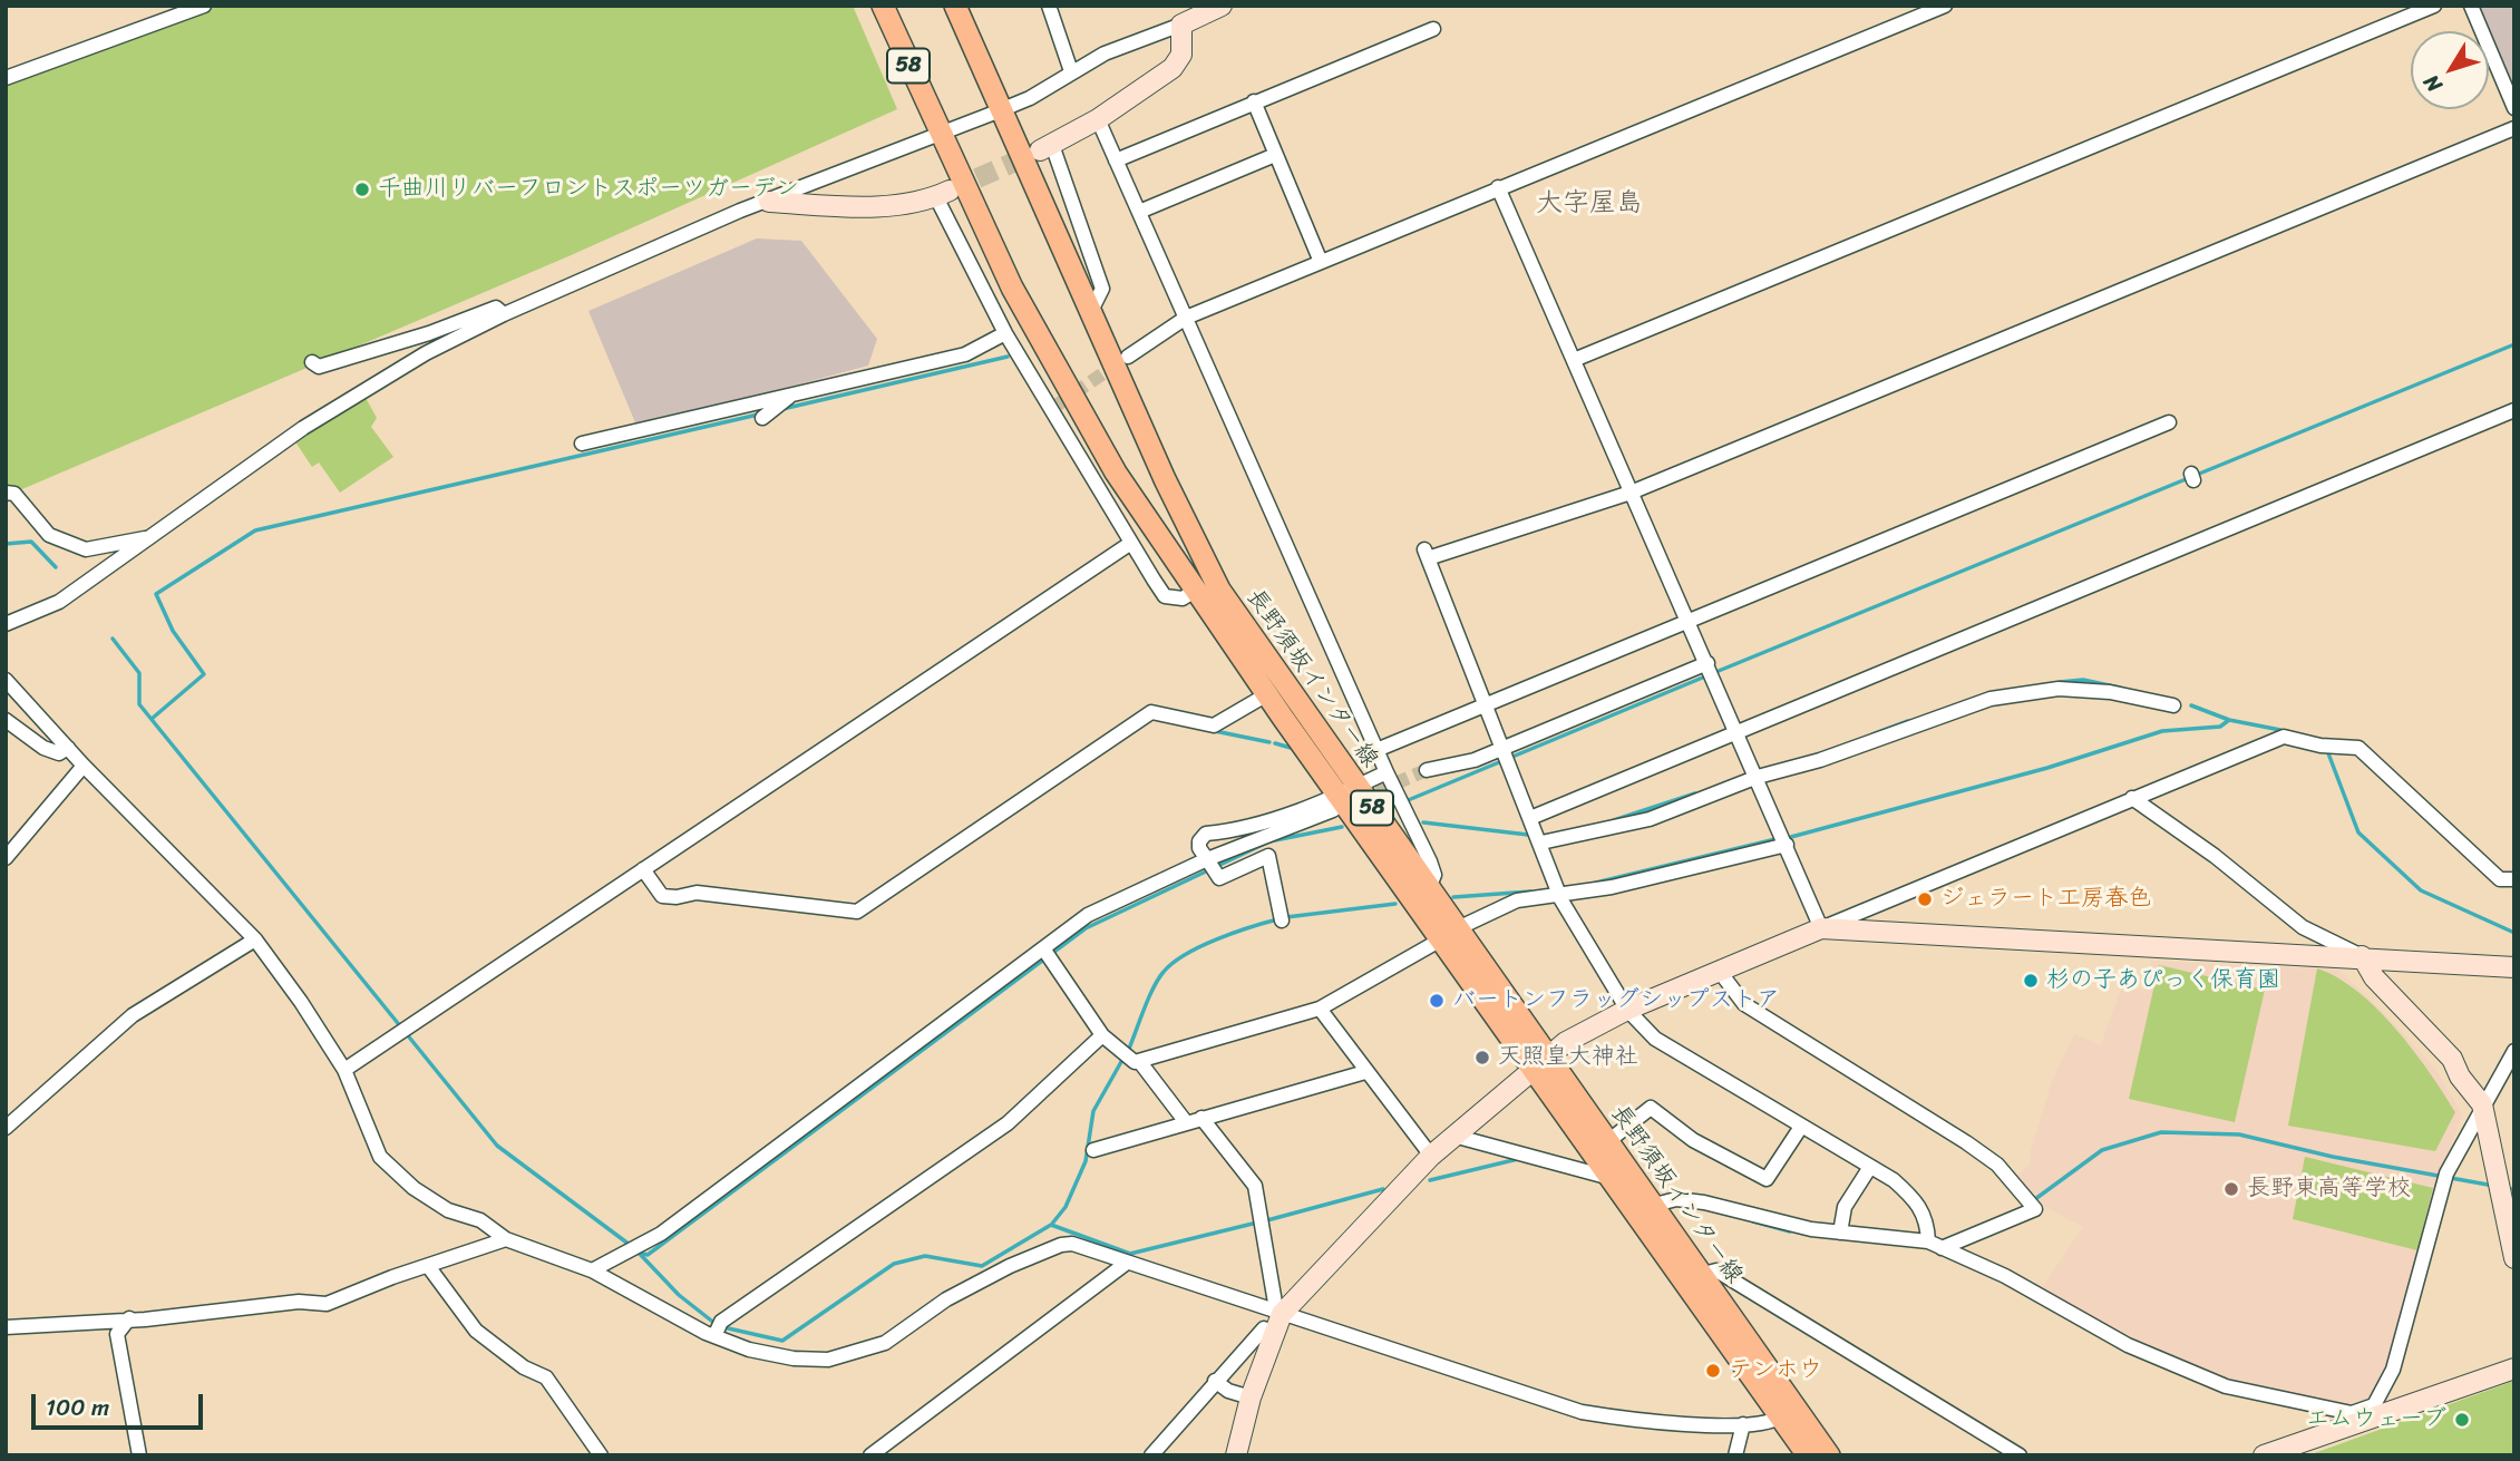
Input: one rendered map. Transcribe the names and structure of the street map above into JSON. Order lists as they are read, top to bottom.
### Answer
{
  "streets": {
    "main road": ["58", "長野須坂インター線"]
  },
  "districts": ["大字屋島"],
  "places": [
    "千曲川リバーフロントスポーツガーデン",
    "ジェラート工房春色",
    "杉の子あぴっく保育園",
    "バートンフラッグシップストア",
    "天照皇大神社",
    "長野東高等学校",
    "テンホウ",
    "エムウェーブ"
  ],
  "scale_bar": "100 m",
  "north": "bottom left"
}
